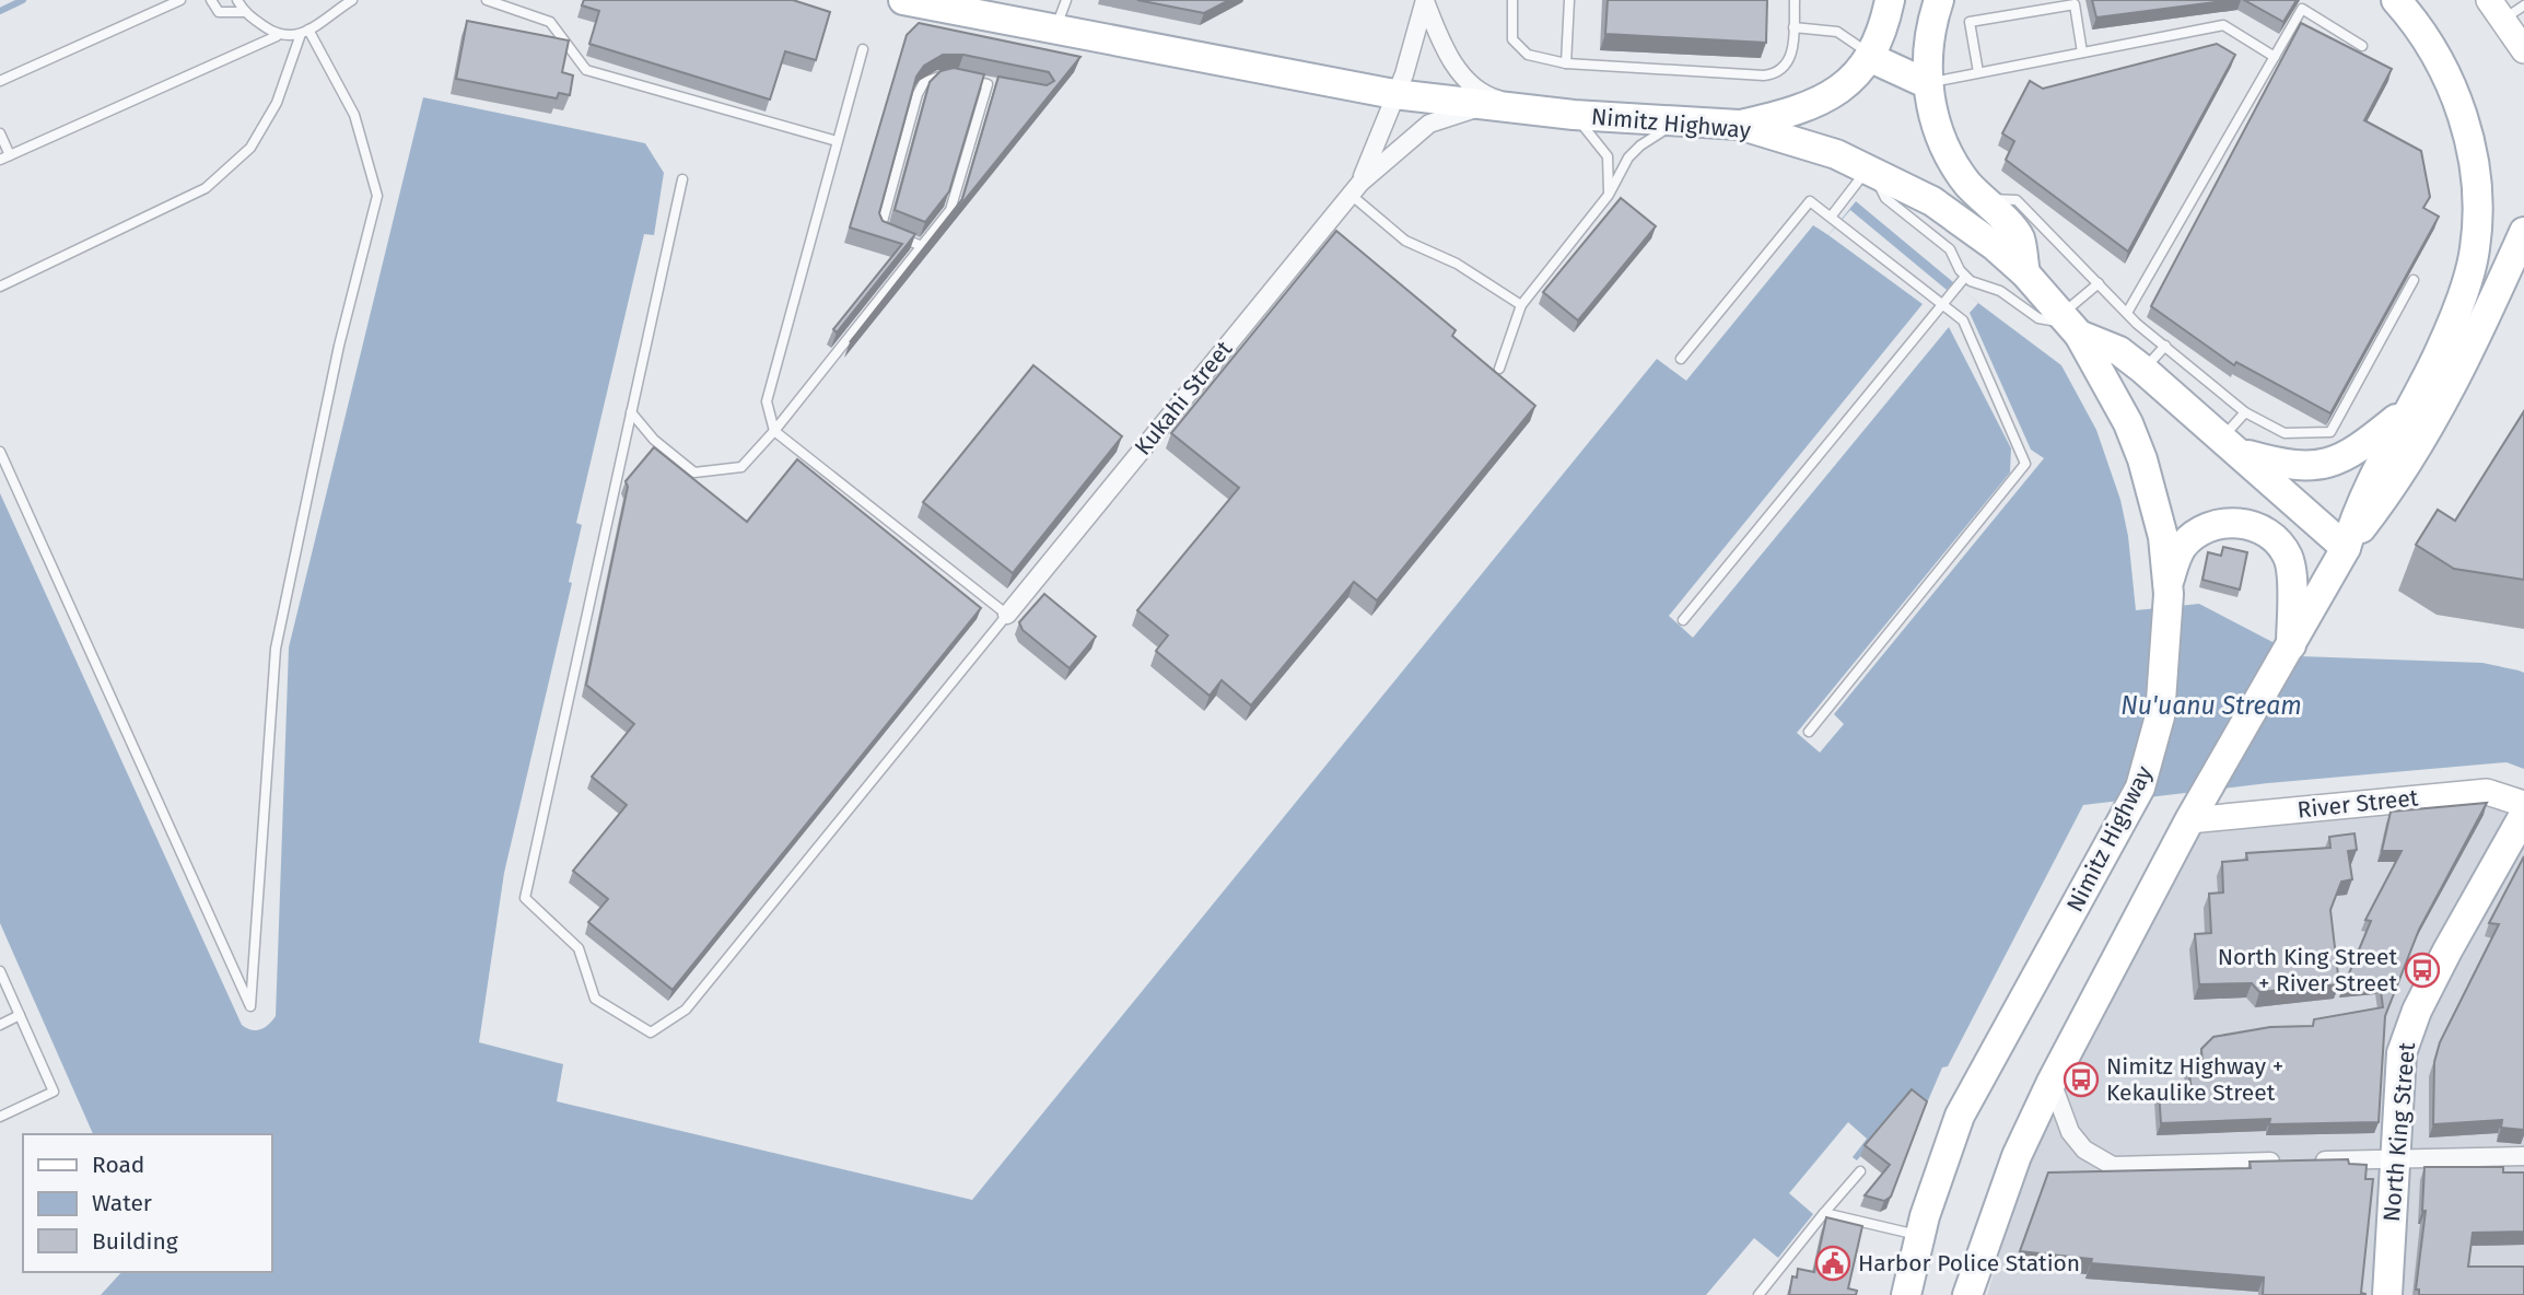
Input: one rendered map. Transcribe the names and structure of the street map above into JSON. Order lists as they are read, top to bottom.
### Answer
{
  "streets": {
    "main road": ["Nimitz Highway", "North King Street"],
    "street": ["Kukahi Street", "River Street"]
  },
  "crossings": [
    ["Nimitz Highway", "Kukahi Street"]
  ],
  "water": ["Nu'uanu Stream"],
  "places": {
    "bus stop": ["North King Street + River Street", "Nimitz Highway + Kekaulike Street"],
    "public building": ["Harbor Police Station"]
  },
  "legend": ["Road", "Water", "Building"]
}
